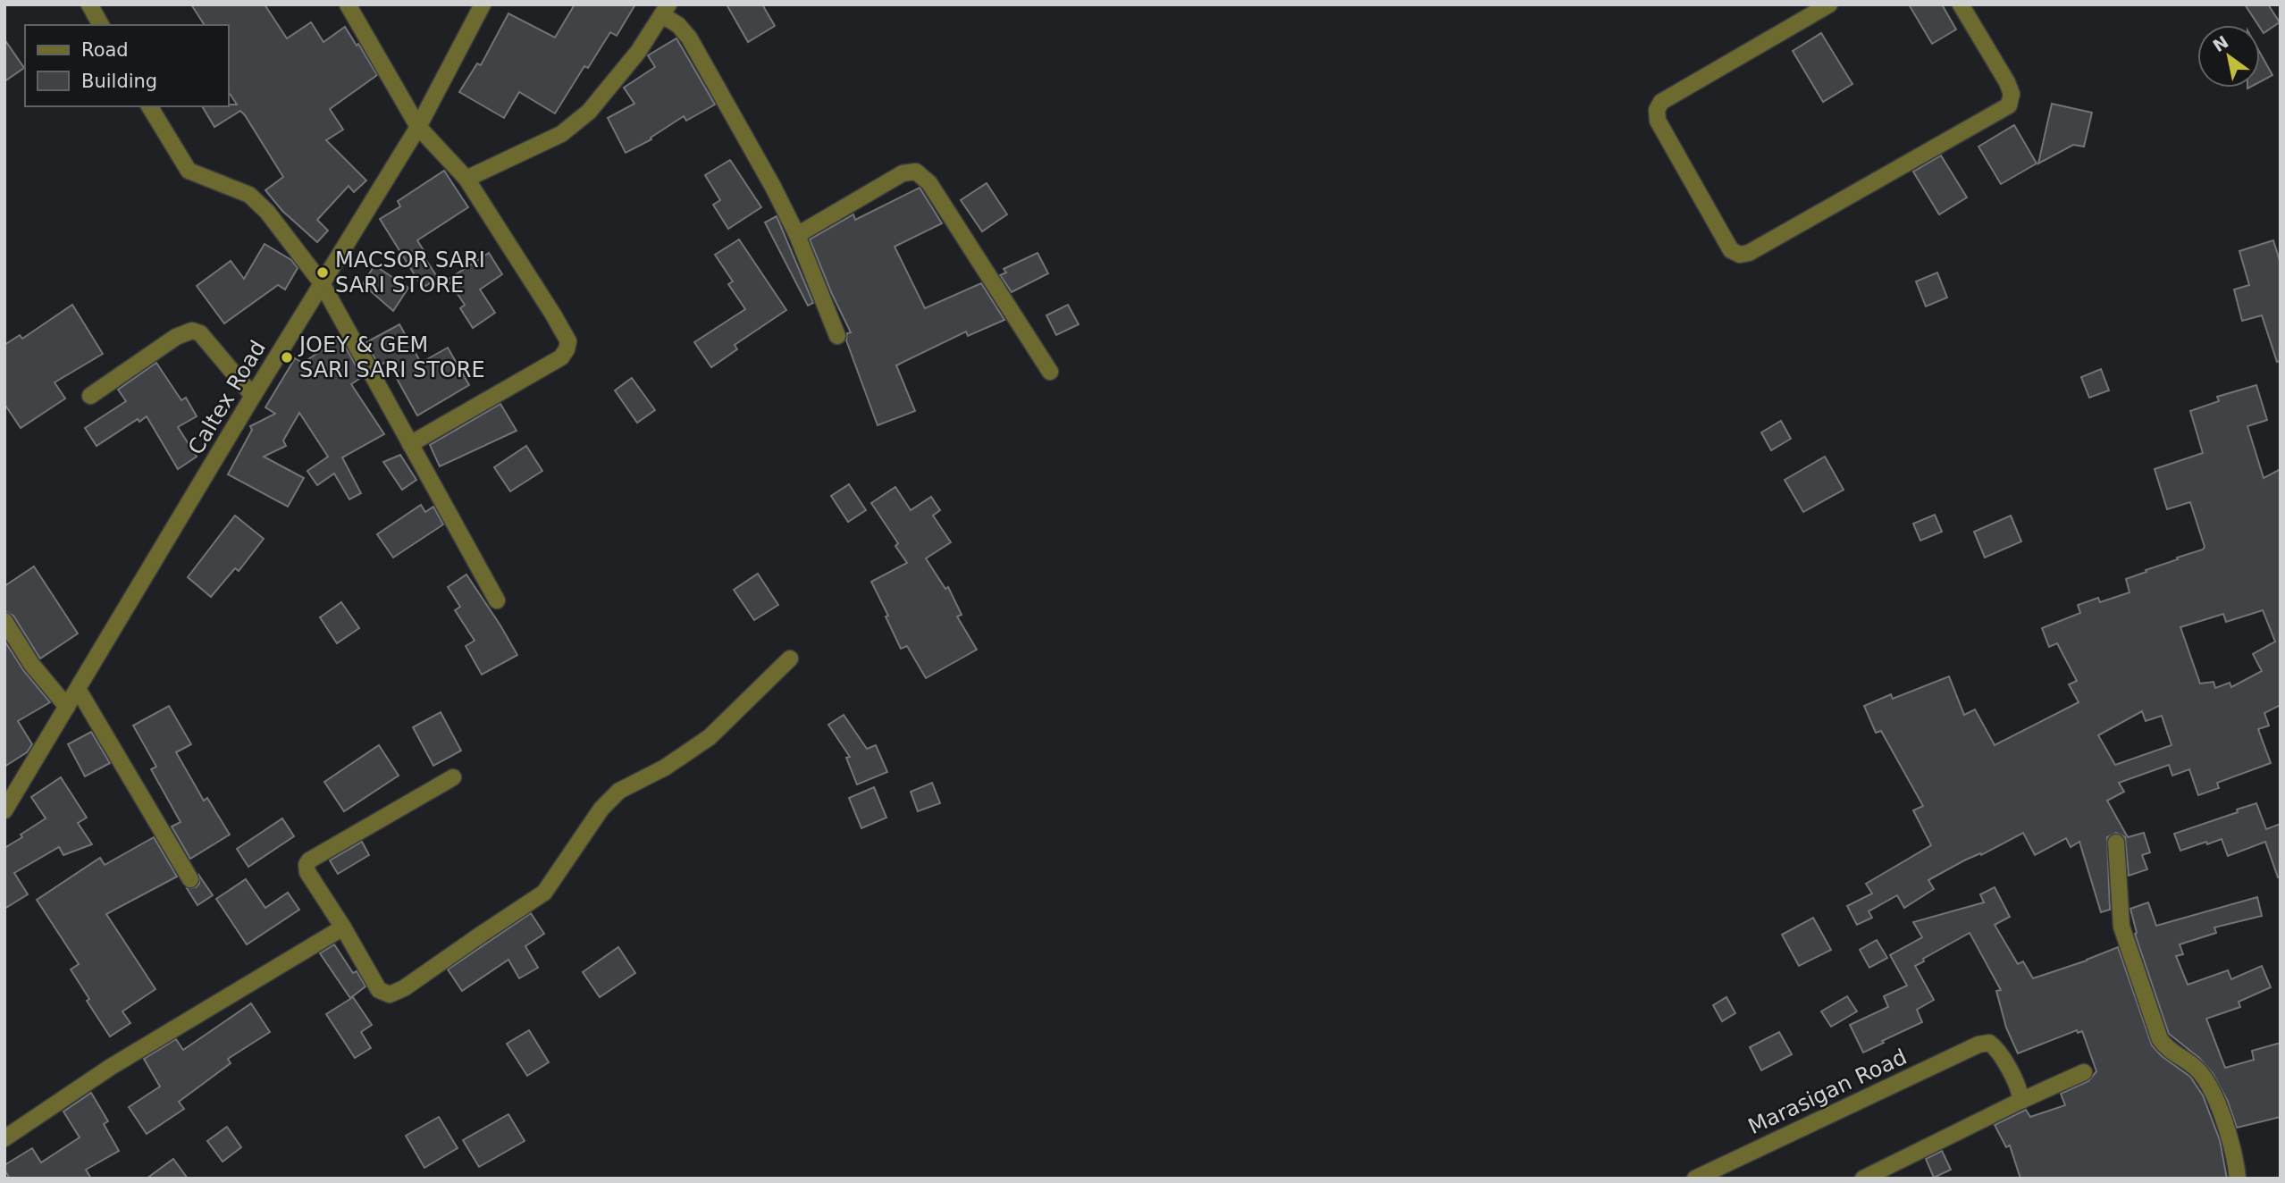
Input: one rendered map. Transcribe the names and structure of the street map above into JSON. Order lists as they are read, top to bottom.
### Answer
{
  "streets": {
    "street": ["Caltex Road", "Marasigan Road"]
  },
  "places": ["MACSOR SARI SARI STORE", "JOEY & GEM SARI SARI STORE"],
  "legend": ["Road", "Building"],
  "north": "top left"
}
